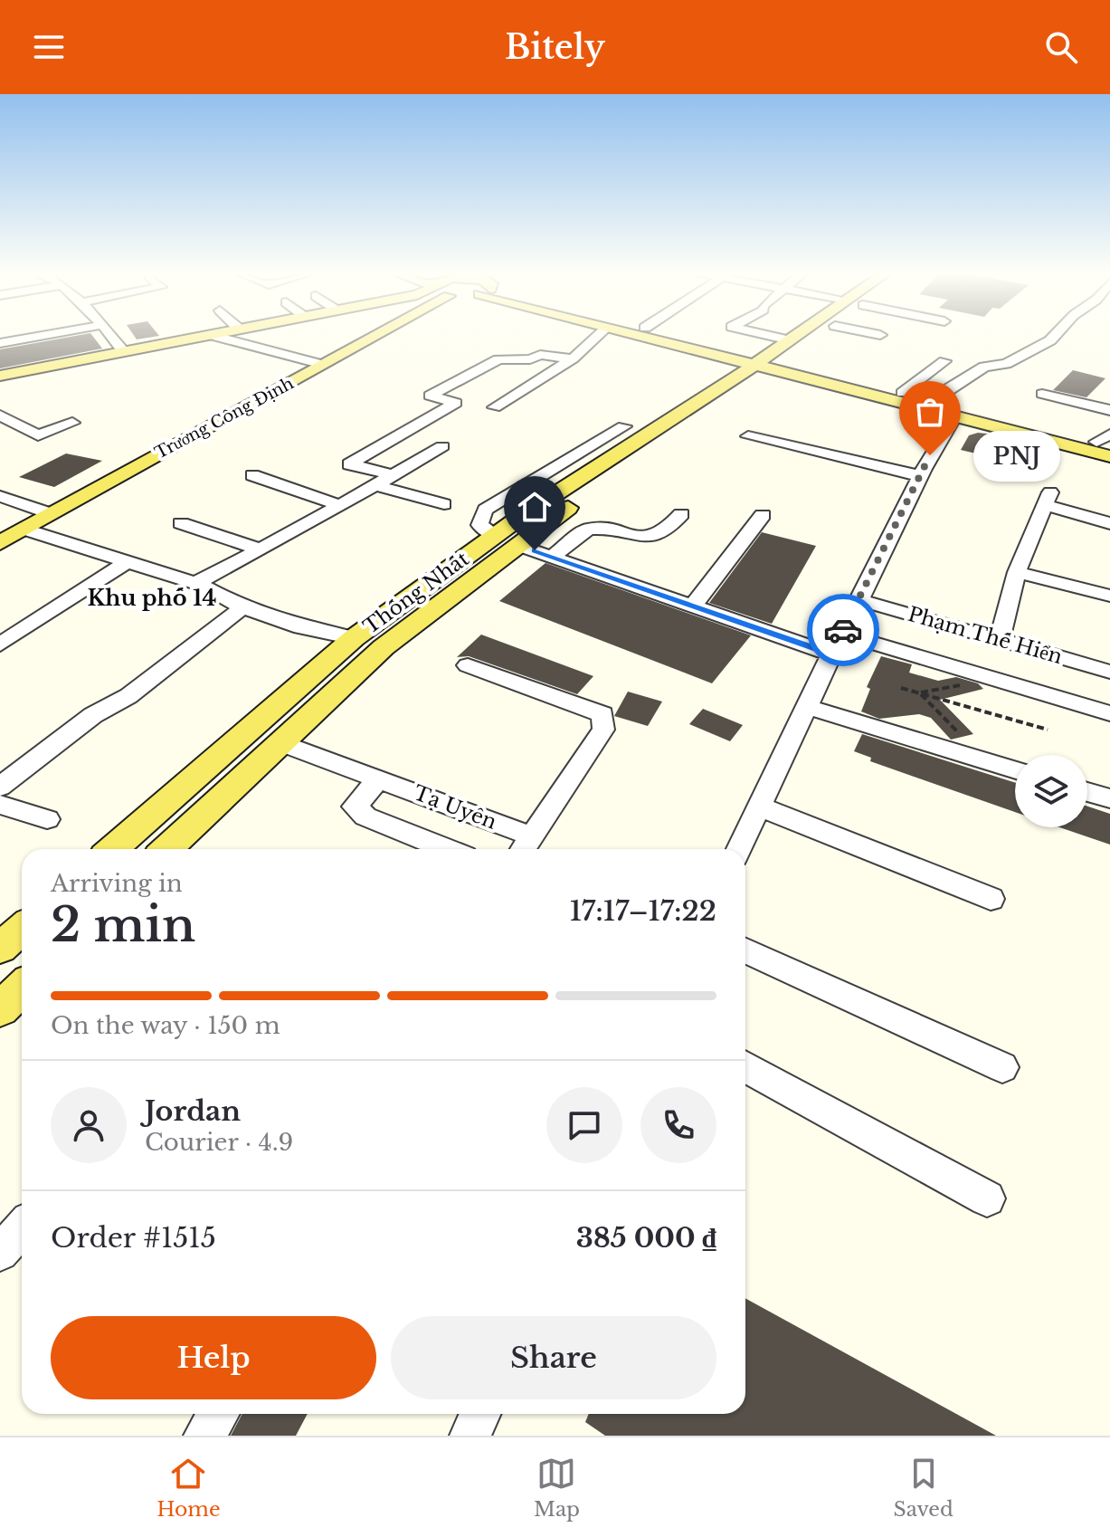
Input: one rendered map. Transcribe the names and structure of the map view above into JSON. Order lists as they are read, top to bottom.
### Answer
{
  "streets": {
    "main road": ["Trương Công Định", "Thống Nhất"],
    "street": ["Phạm Thế Hiển", "Tạ Uyên"]
  },
  "crossings": [
    ["Thống Nhất", "Tạ Uyên"]
  ],
  "districts": ["Khu phố 14"],
  "places": ["PNJ"],
  "page": {
    "header": "Bitely",
    "bubble": "PNJ",
    "heading": ["2 min", "Arriving in", "17:17–17:22"],
    "panel": [
      "Jordan",
      "Courier · 4.9",
      "Order #1515",
      "385 000 ₫"
    ],
    "bar": "On the way · 150 m",
    "buttons": ["Help", "Share"],
    "tabs": ["Home", "Map", "Saved"]
  }
}
